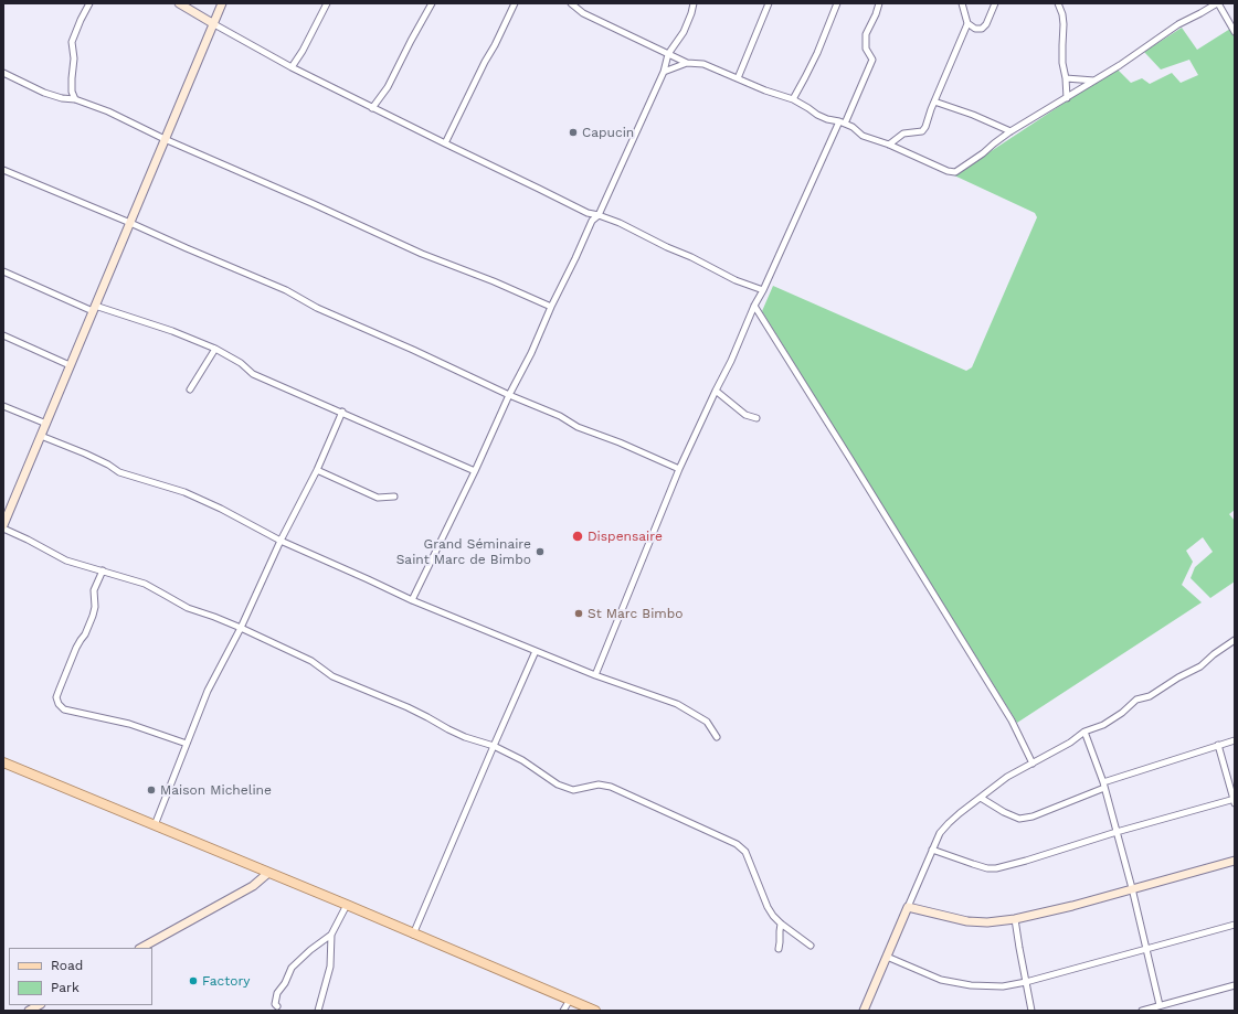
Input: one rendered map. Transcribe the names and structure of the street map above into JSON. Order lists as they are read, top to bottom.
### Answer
{
  "places": [
    "Capucin",
    "Dispensaire",
    "Grand Séminaire Saint Marc de Bimbo",
    "St Marc Bimbo",
    "Maison Micheline",
    "Factory"
  ],
  "legend": ["Road", "Park"]
}
